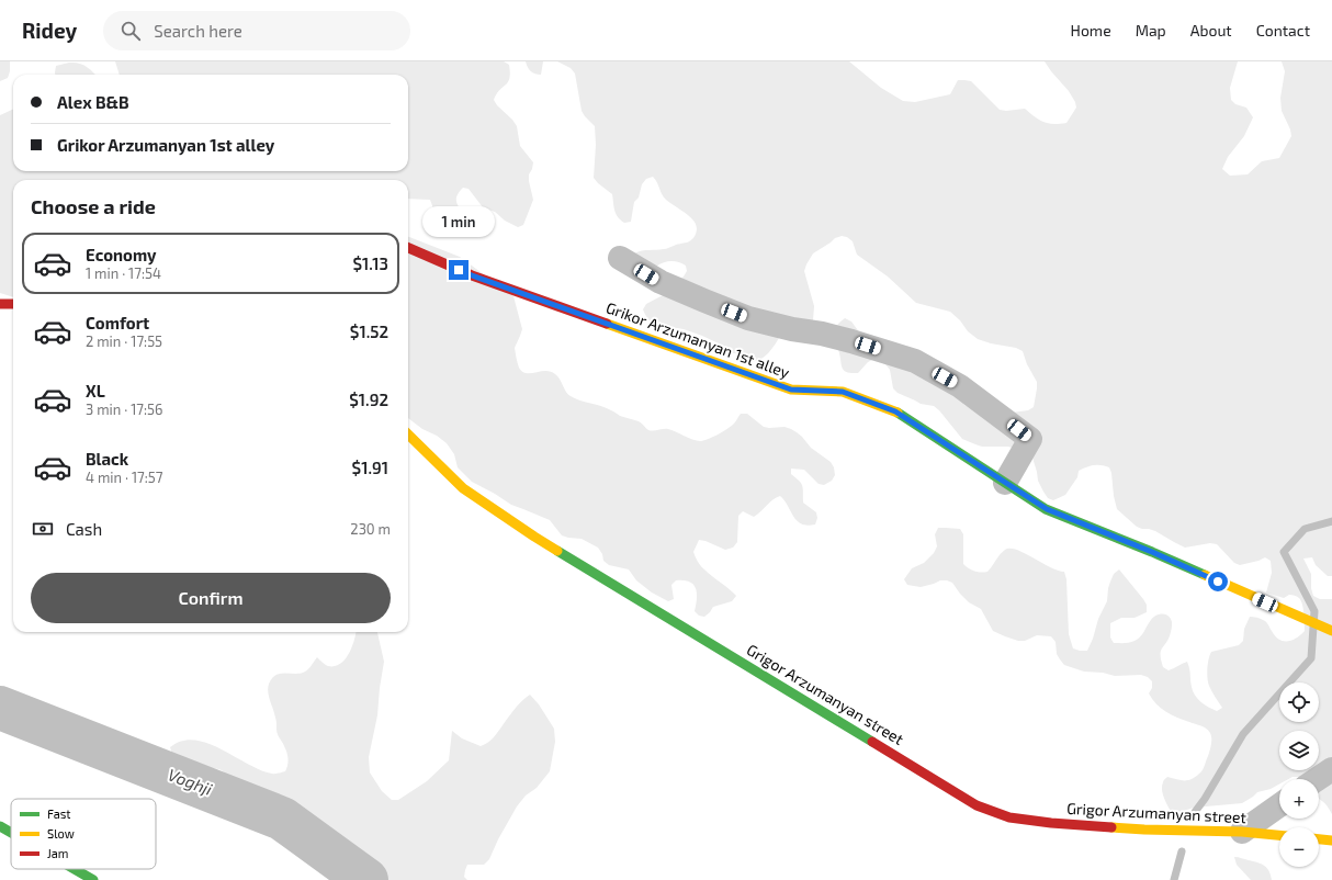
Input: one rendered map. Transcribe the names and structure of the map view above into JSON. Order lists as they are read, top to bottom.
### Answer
{
  "streets": {
    "main road": ["Grikor Arzumanyan 1st alley", "Grigor Arzumanyan street"]
  },
  "water": ["Voghji"],
  "legend": ["Fast", "Slow", "Jam"],
  "page": {
    "header": "Ridey",
    "search": "Search here",
    "nav": [
      "Home",
      "Map",
      "About",
      "Contact"
    ],
    "banner": ["Alex B&B", "Grikor Arzumanyan 1st alley"],
    "heading": "Choose a ride",
    "bubble": "1 min",
    "list": [
      {
        "name": "Economy",
        "note": "1 min · 17:54",
        "value": "$1.13"
      },
      {
        "name": "Comfort",
        "note": "2 min · 17:55",
        "value": "$1.52"
      },
      {
        "name": "XL",
        "note": "3 min · 17:56",
        "value": "$1.92"
      },
      {
        "name": "Black",
        "note": "4 min · 17:57",
        "value": "$1.91"
      }
    ],
    "pay": ["Cash", "230 m"],
    "buttons": "Confirm",
    "map_buttons": ["+", "−"]
  }
}
